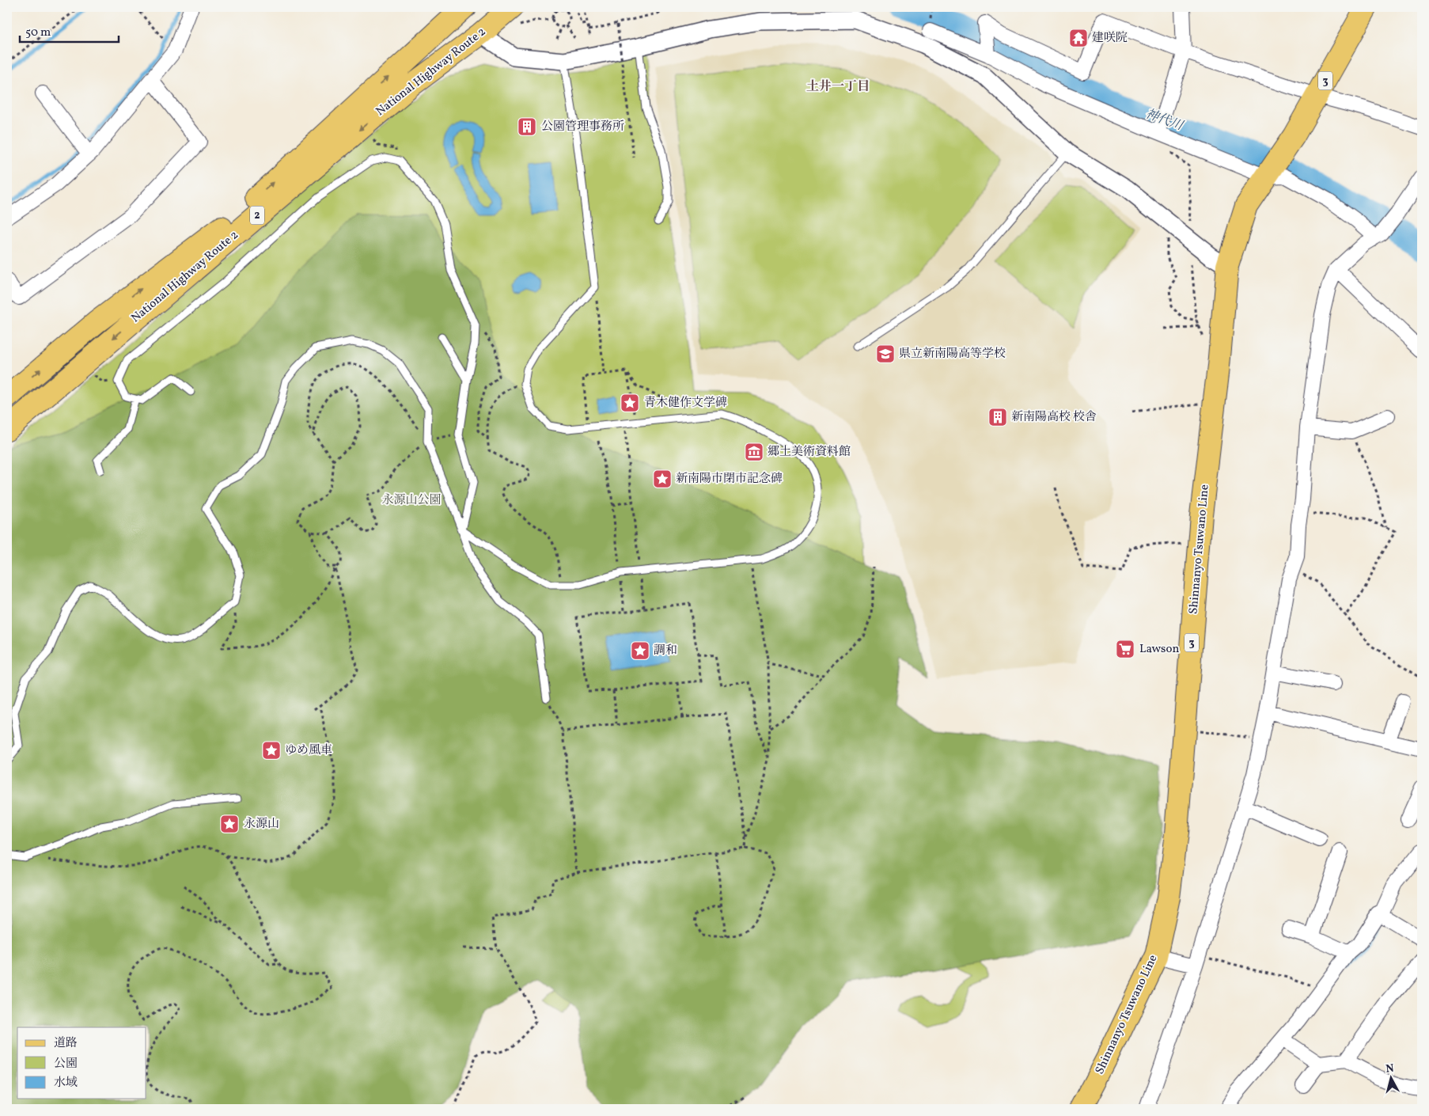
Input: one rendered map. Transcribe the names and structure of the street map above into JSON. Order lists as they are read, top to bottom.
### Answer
{
  "streets": {
    "main road": [
      "National Highway Route 2",
      "3",
      "2",
      "Shinnanyo Tsuwano Line"
    ]
  },
  "districts": ["土井一丁目"],
  "water": ["神代川"],
  "parks": ["永源山公園"],
  "places": {
    "temple": ["建咲院"],
    "building": ["公園管理事務所", "新南陽高校 校舎"],
    "school or university": ["県立新南陽高等学校"],
    "place": [
      "青木健作文学碑",
      "新南陽市閉市記念碑",
      "調和",
      "ゆめ風車",
      "永源山"
    ],
    "museum": ["郷土美術資料館"],
    "supermarket": ["Lawson"]
  },
  "legend": ["道路", "公園", "水域"],
  "scale_bar": "50 m",
  "north": "top"
}
